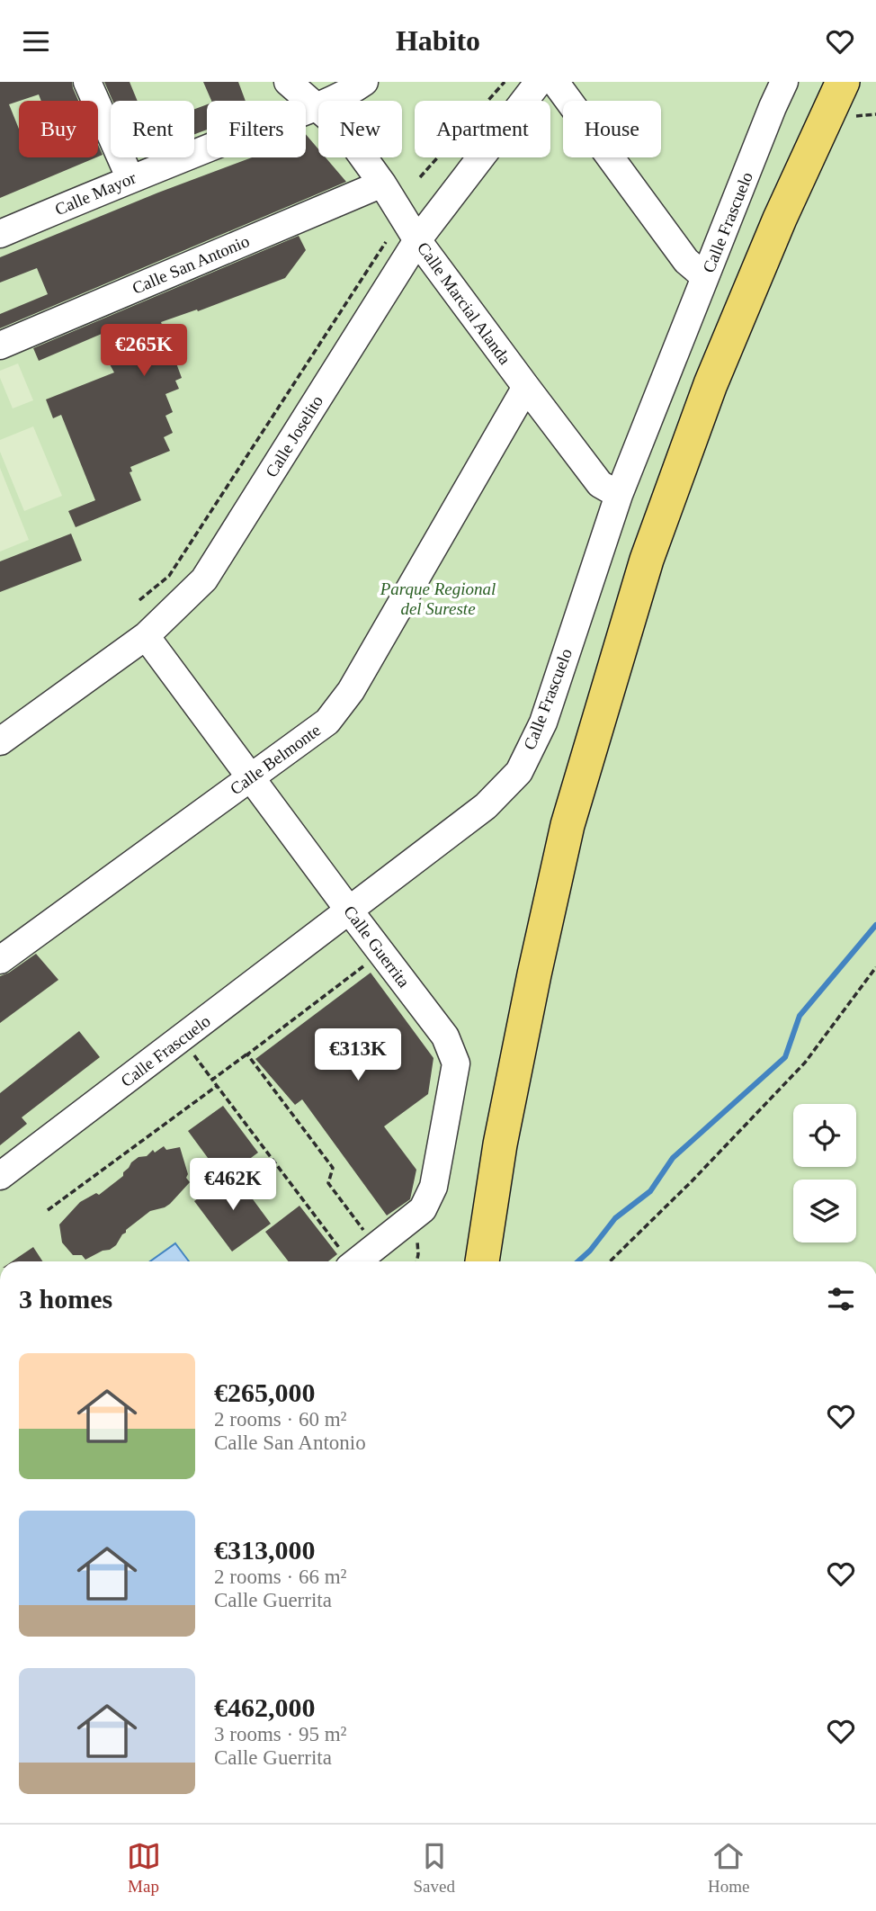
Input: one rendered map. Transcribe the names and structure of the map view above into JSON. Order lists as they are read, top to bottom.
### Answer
{
  "streets": {
    "street": [
      "Calle Mayor",
      "Calle Frascuelo",
      "Calle San Antonio",
      "Calle Marcial Alanda",
      "Calle Joselito",
      "Calle Belmonte",
      "Calle Guerrita"
    ]
  },
  "crossings": [
    ["Calle Mayor", "Calle Marcial Alanda"],
    ["Calle Frascuelo", "Calle Marcial Alanda"],
    ["Calle Frascuelo", "Calle Guerrita"],
    ["Calle San Antonio", "Calle Marcial Alanda"],
    ["Calle Marcial Alanda", "Calle Joselito"],
    ["Calle Marcial Alanda", "Calle Belmonte"],
    ["Calle Joselito", "Calle Guerrita"],
    ["Calle Belmonte", "Calle Guerrita"]
  ],
  "parks": ["Parque Regional del Sureste"],
  "page": {
    "header": "Habito",
    "chip": [
      "Buy",
      "Rent",
      "Filters",
      "New",
      "Apartment",
      "House"
    ],
    "price": ["€265K", "€313K", "€462K"],
    "heading": "3 homes",
    "list": [
      {
        "name": "€265,000",
        "note": "2 rooms · 60 m² · Calle San Antonio"
      },
      {
        "name": "€313,000",
        "note": "2 rooms · 66 m² · Calle Guerrita"
      },
      {
        "name": "€462,000",
        "note": "3 rooms · 95 m² · Calle Guerrita"
      }
    ],
    "tabs": ["Map", "Saved", "Home"]
  }
}
